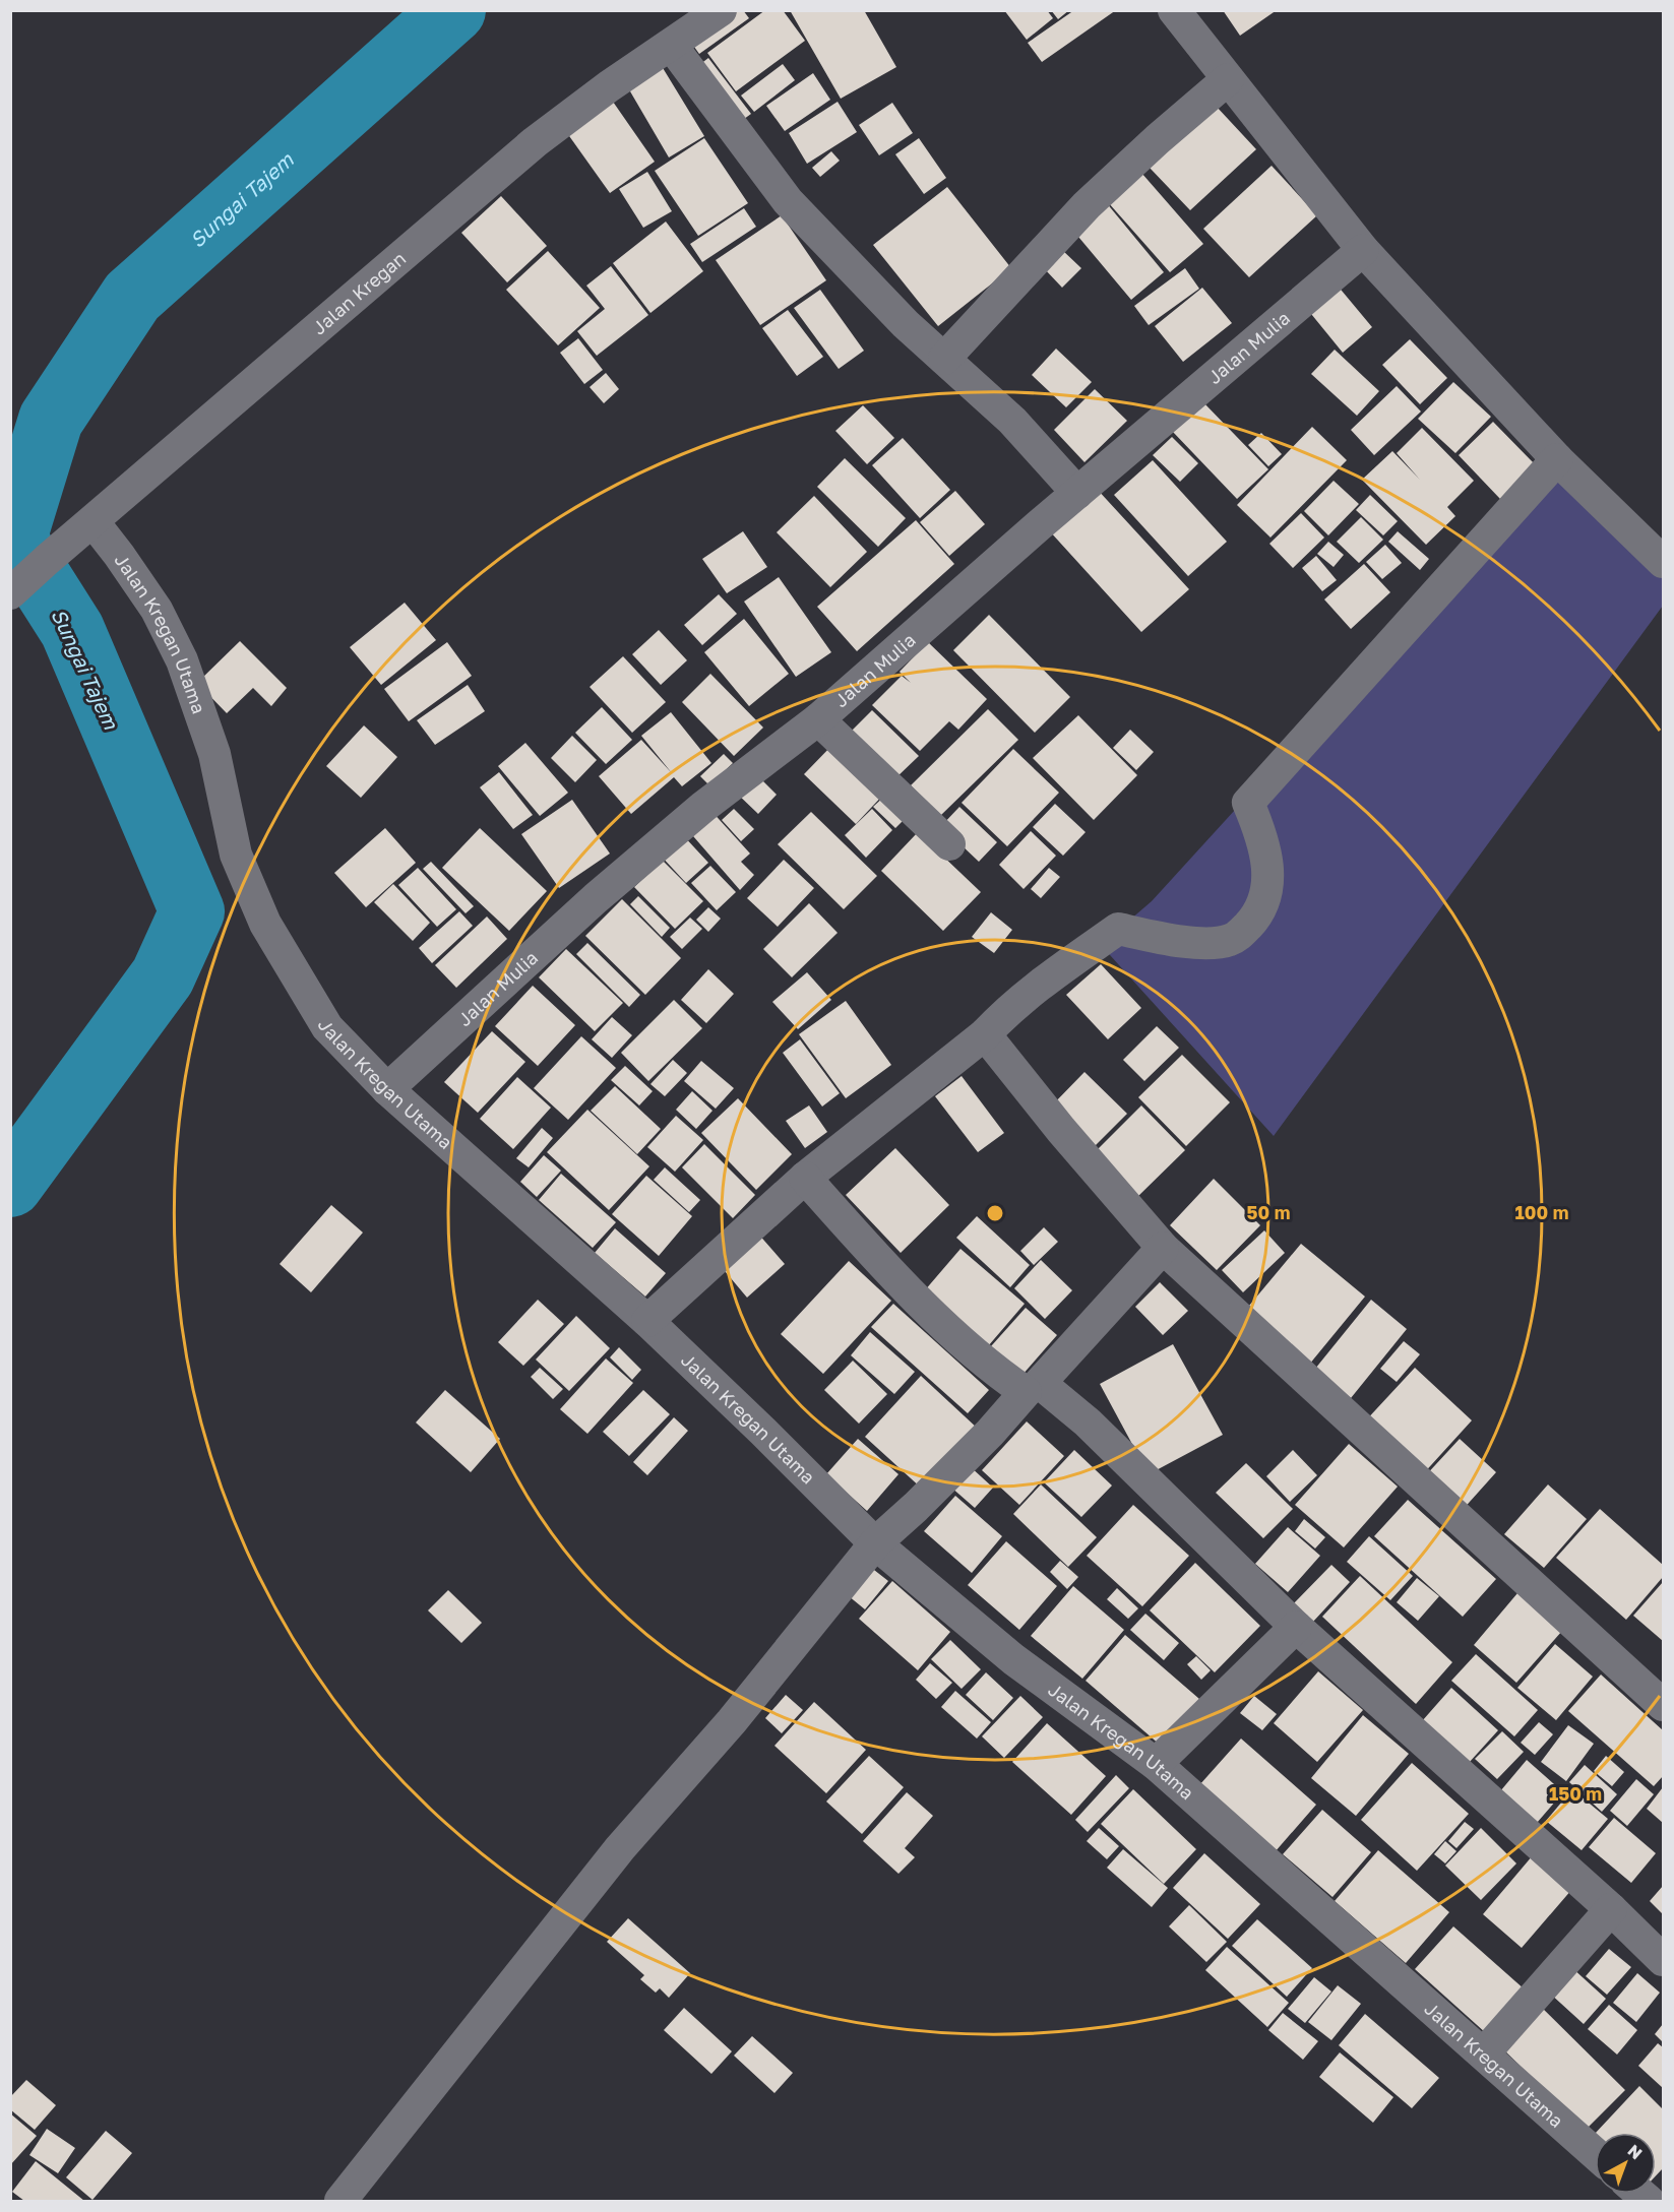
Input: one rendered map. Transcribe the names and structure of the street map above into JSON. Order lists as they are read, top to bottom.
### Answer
{
  "streets": {
    "street": ["Jalan Kregan", "Jalan Mulia", "Jalan Kregan Utama"]
  },
  "crossings": [
    ["Jalan Kregan", "Jalan Kregan Utama"],
    ["Jalan Mulia", "Jalan Kregan Utama"]
  ],
  "water": ["Sungai Tajem"],
  "north": "top right",
  "rings": ["50 m", "100 m", "150 m"]
}
